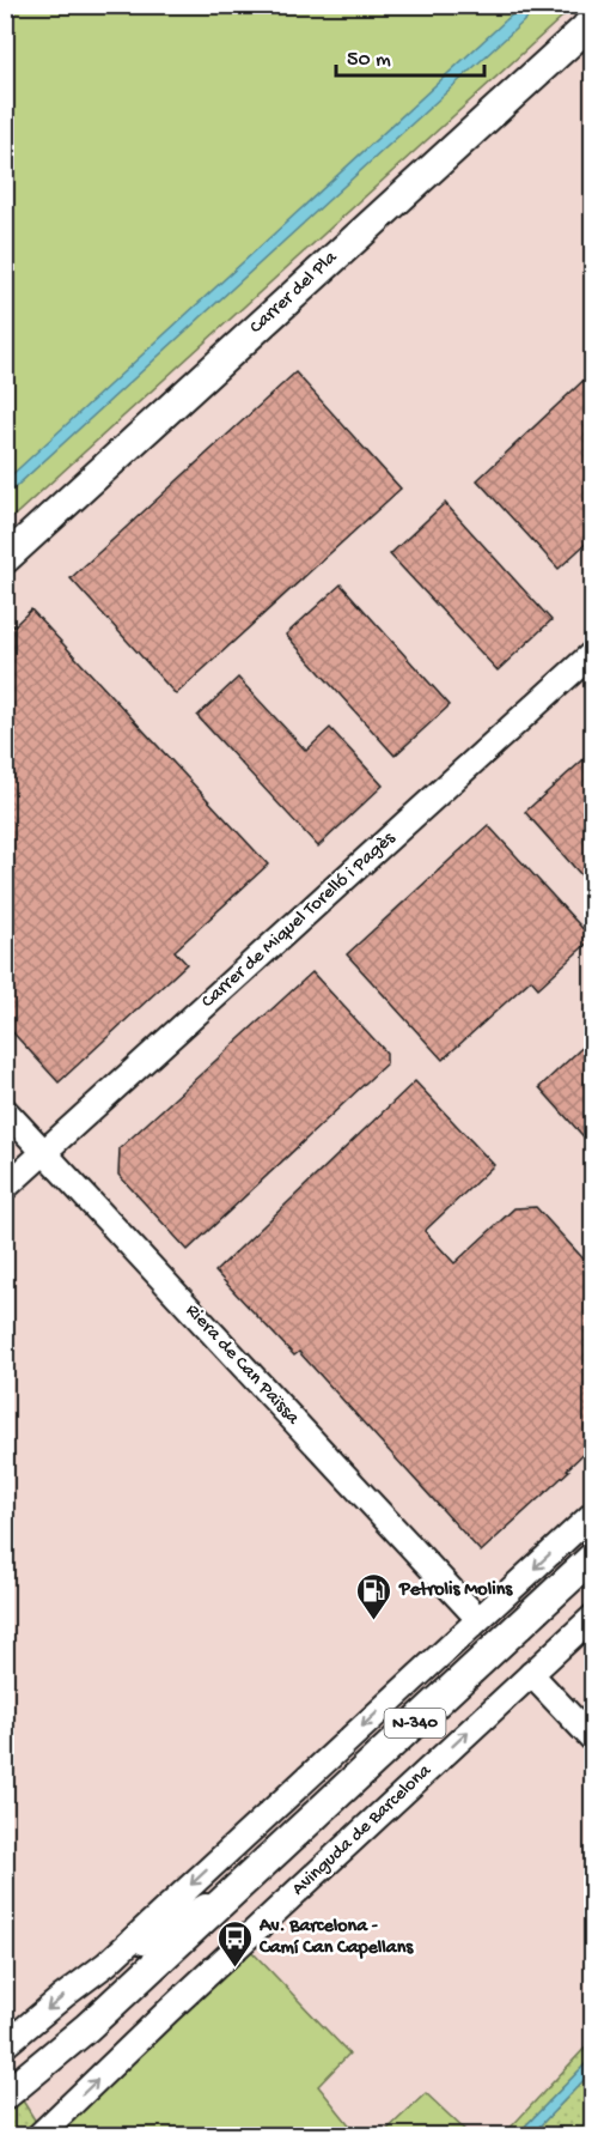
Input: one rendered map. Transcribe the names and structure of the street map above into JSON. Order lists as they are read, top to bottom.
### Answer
{
  "streets": {
    "main road": ["Carrer del Pla", "N-340"],
    "street": ["Carrer de Miquel Torelló i Pagès", "Riera de Can Païssa", "Avinguda de Barcelona"]
  },
  "crossings": [
    ["Carrer de Miquel Torelló i Pagès", "Riera de Can Païssa"]
  ],
  "places": {
    "fuel station": ["Petrolis Molins"],
    "bus stop": ["Av. Barcelona - Camí Can Capellans"]
  },
  "scale_bar": "50 m"
}
